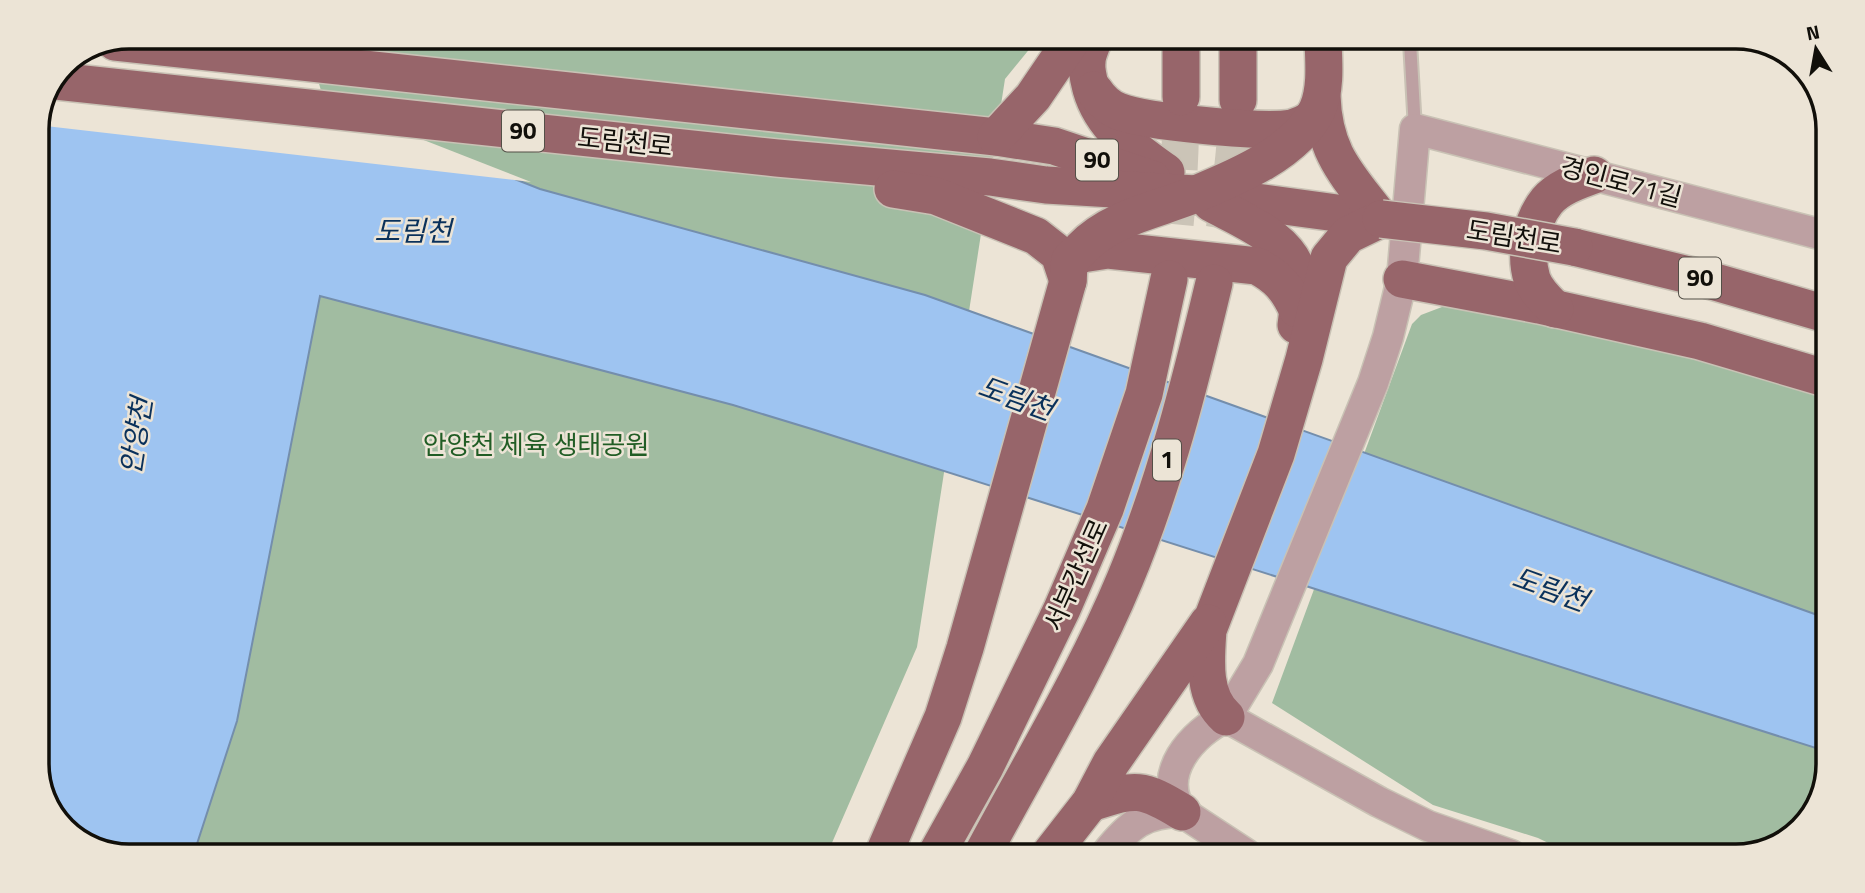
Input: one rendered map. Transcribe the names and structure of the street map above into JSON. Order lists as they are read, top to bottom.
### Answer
{
  "streets": {
    "main road": [
      "90",
      "도림천로",
      "1",
      "서부간선로"
    ],
    "street": ["경인로71길"]
  },
  "water": ["도림천", "안양천"],
  "parks": ["안양천 체육 생태공원"],
  "north": "top"
}
